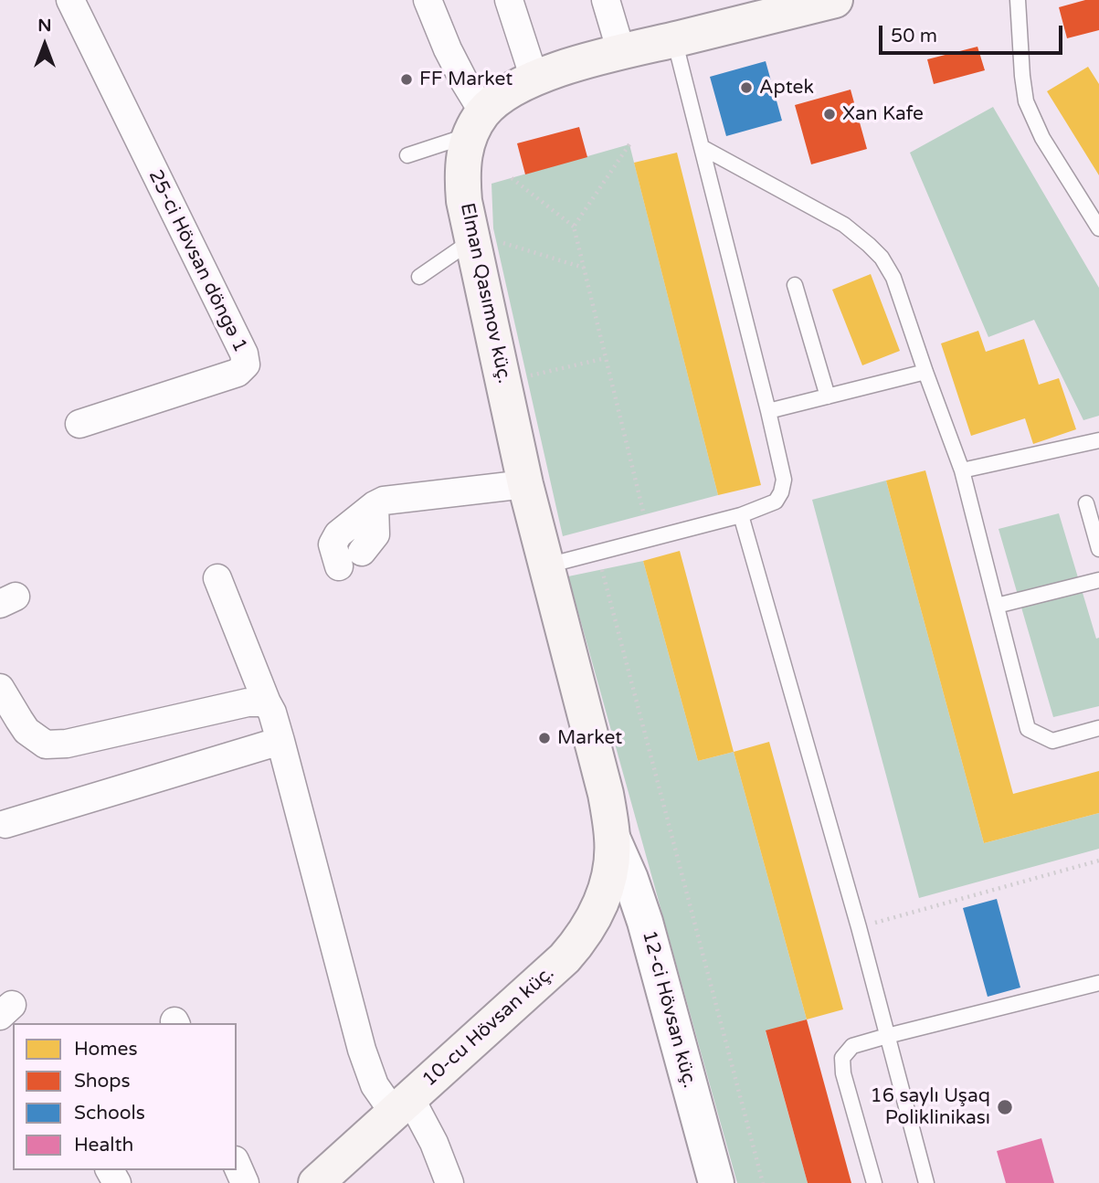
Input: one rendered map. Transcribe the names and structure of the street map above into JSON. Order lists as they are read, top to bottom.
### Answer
{
  "streets": {
    "main road": ["Elman Qasımov küç.", "10-cu Hövsan küç."],
    "street": ["25-ci Hövsan döngə 1", "12-ci Hövsan küç."]
  },
  "crossings": [
    ["Elman Qasımov küç.", "12-ci Hövsan küç."],
    ["Elman Qasımov küç.", "10-cu Hövsan küç."],
    ["12-ci Hövsan küç.", "10-cu Hövsan küç."]
  ],
  "places": [
    "FF Market",
    "Aptek",
    "Xan Kafe",
    "Market",
    "16 saylı Uşaq Poliklinikası"
  ],
  "legend": [
    "Homes",
    "Shops",
    "Schools",
    "Health"
  ],
  "scale_bar": "50 m",
  "north": "top"
}
